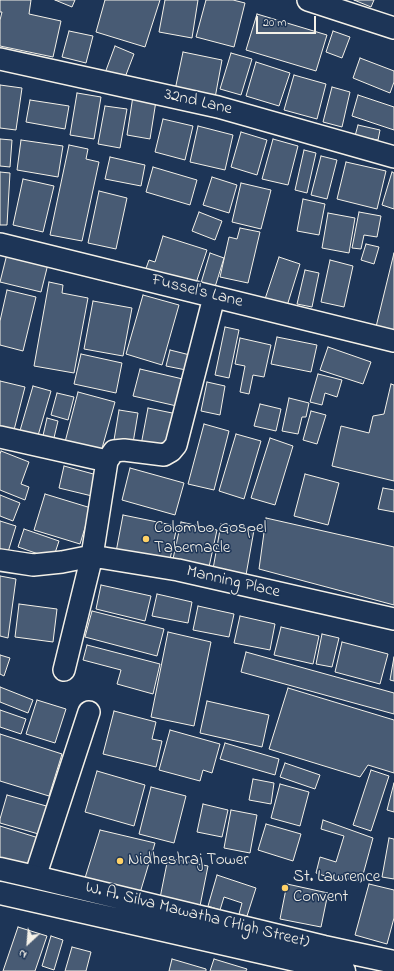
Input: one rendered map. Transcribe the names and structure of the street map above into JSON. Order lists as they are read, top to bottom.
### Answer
{
  "streets": {
    "main road": ["W. A. Silva Mawatha (High Street)"],
    "street": ["32nd Lane", "Fussel's Lane", "Manning Place"]
  },
  "places": ["Colombo Gospel Tabernacle", "Nidheshraj Tower", "St. Lawrence Convent"],
  "scale_bar": "20 m",
  "north": "bottom left"
}
